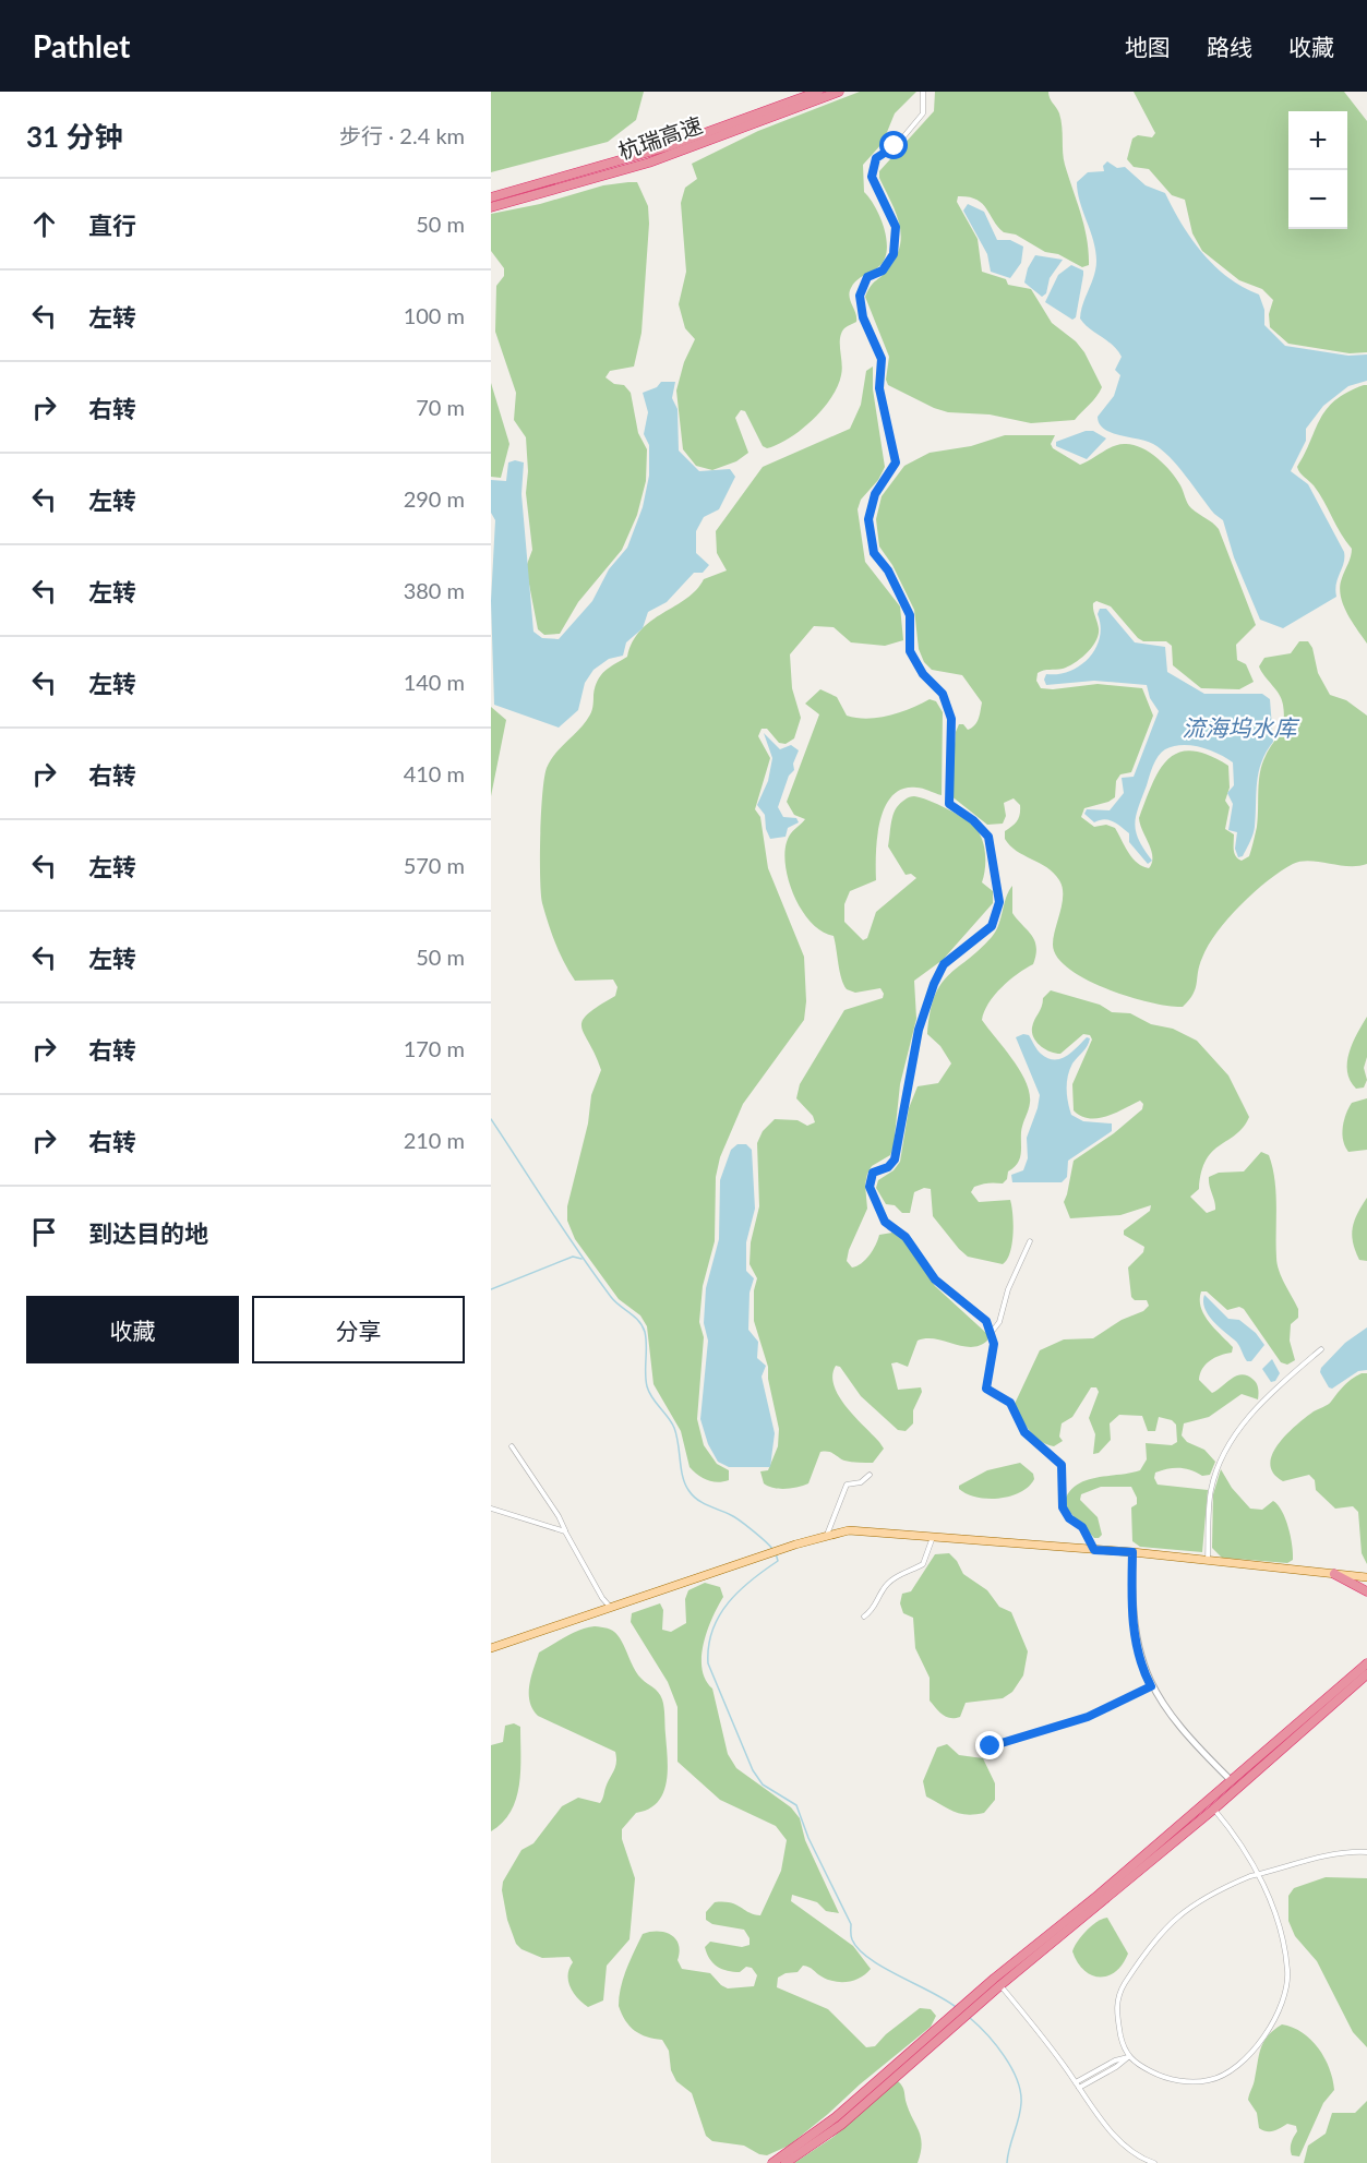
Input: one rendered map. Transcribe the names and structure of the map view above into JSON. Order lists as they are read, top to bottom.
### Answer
{
  "streets": {
    "highway": ["杭瑞高速"]
  },
  "water": ["流海坞水库"],
  "page": {
    "header": "Pathlet",
    "nav": ["地图", "路线", "收藏"],
    "heading": ["31 分钟", "步行 · 2.4 km"],
    "map_buttons": ["+", "−"],
    "list": [
      ["直行", "50 m"],
      ["左转", "100 m"],
      ["右转", "70 m"],
      ["左转", "290 m"],
      ["左转", "380 m"],
      ["左转", "140 m"],
      ["右转", "410 m"],
      ["左转", "570 m"],
      ["左转", "50 m"],
      ["右转", "170 m"],
      ["右转", "210 m"],
      "到达目的地"
    ],
    "buttons": ["收藏", "分享"]
  }
}
